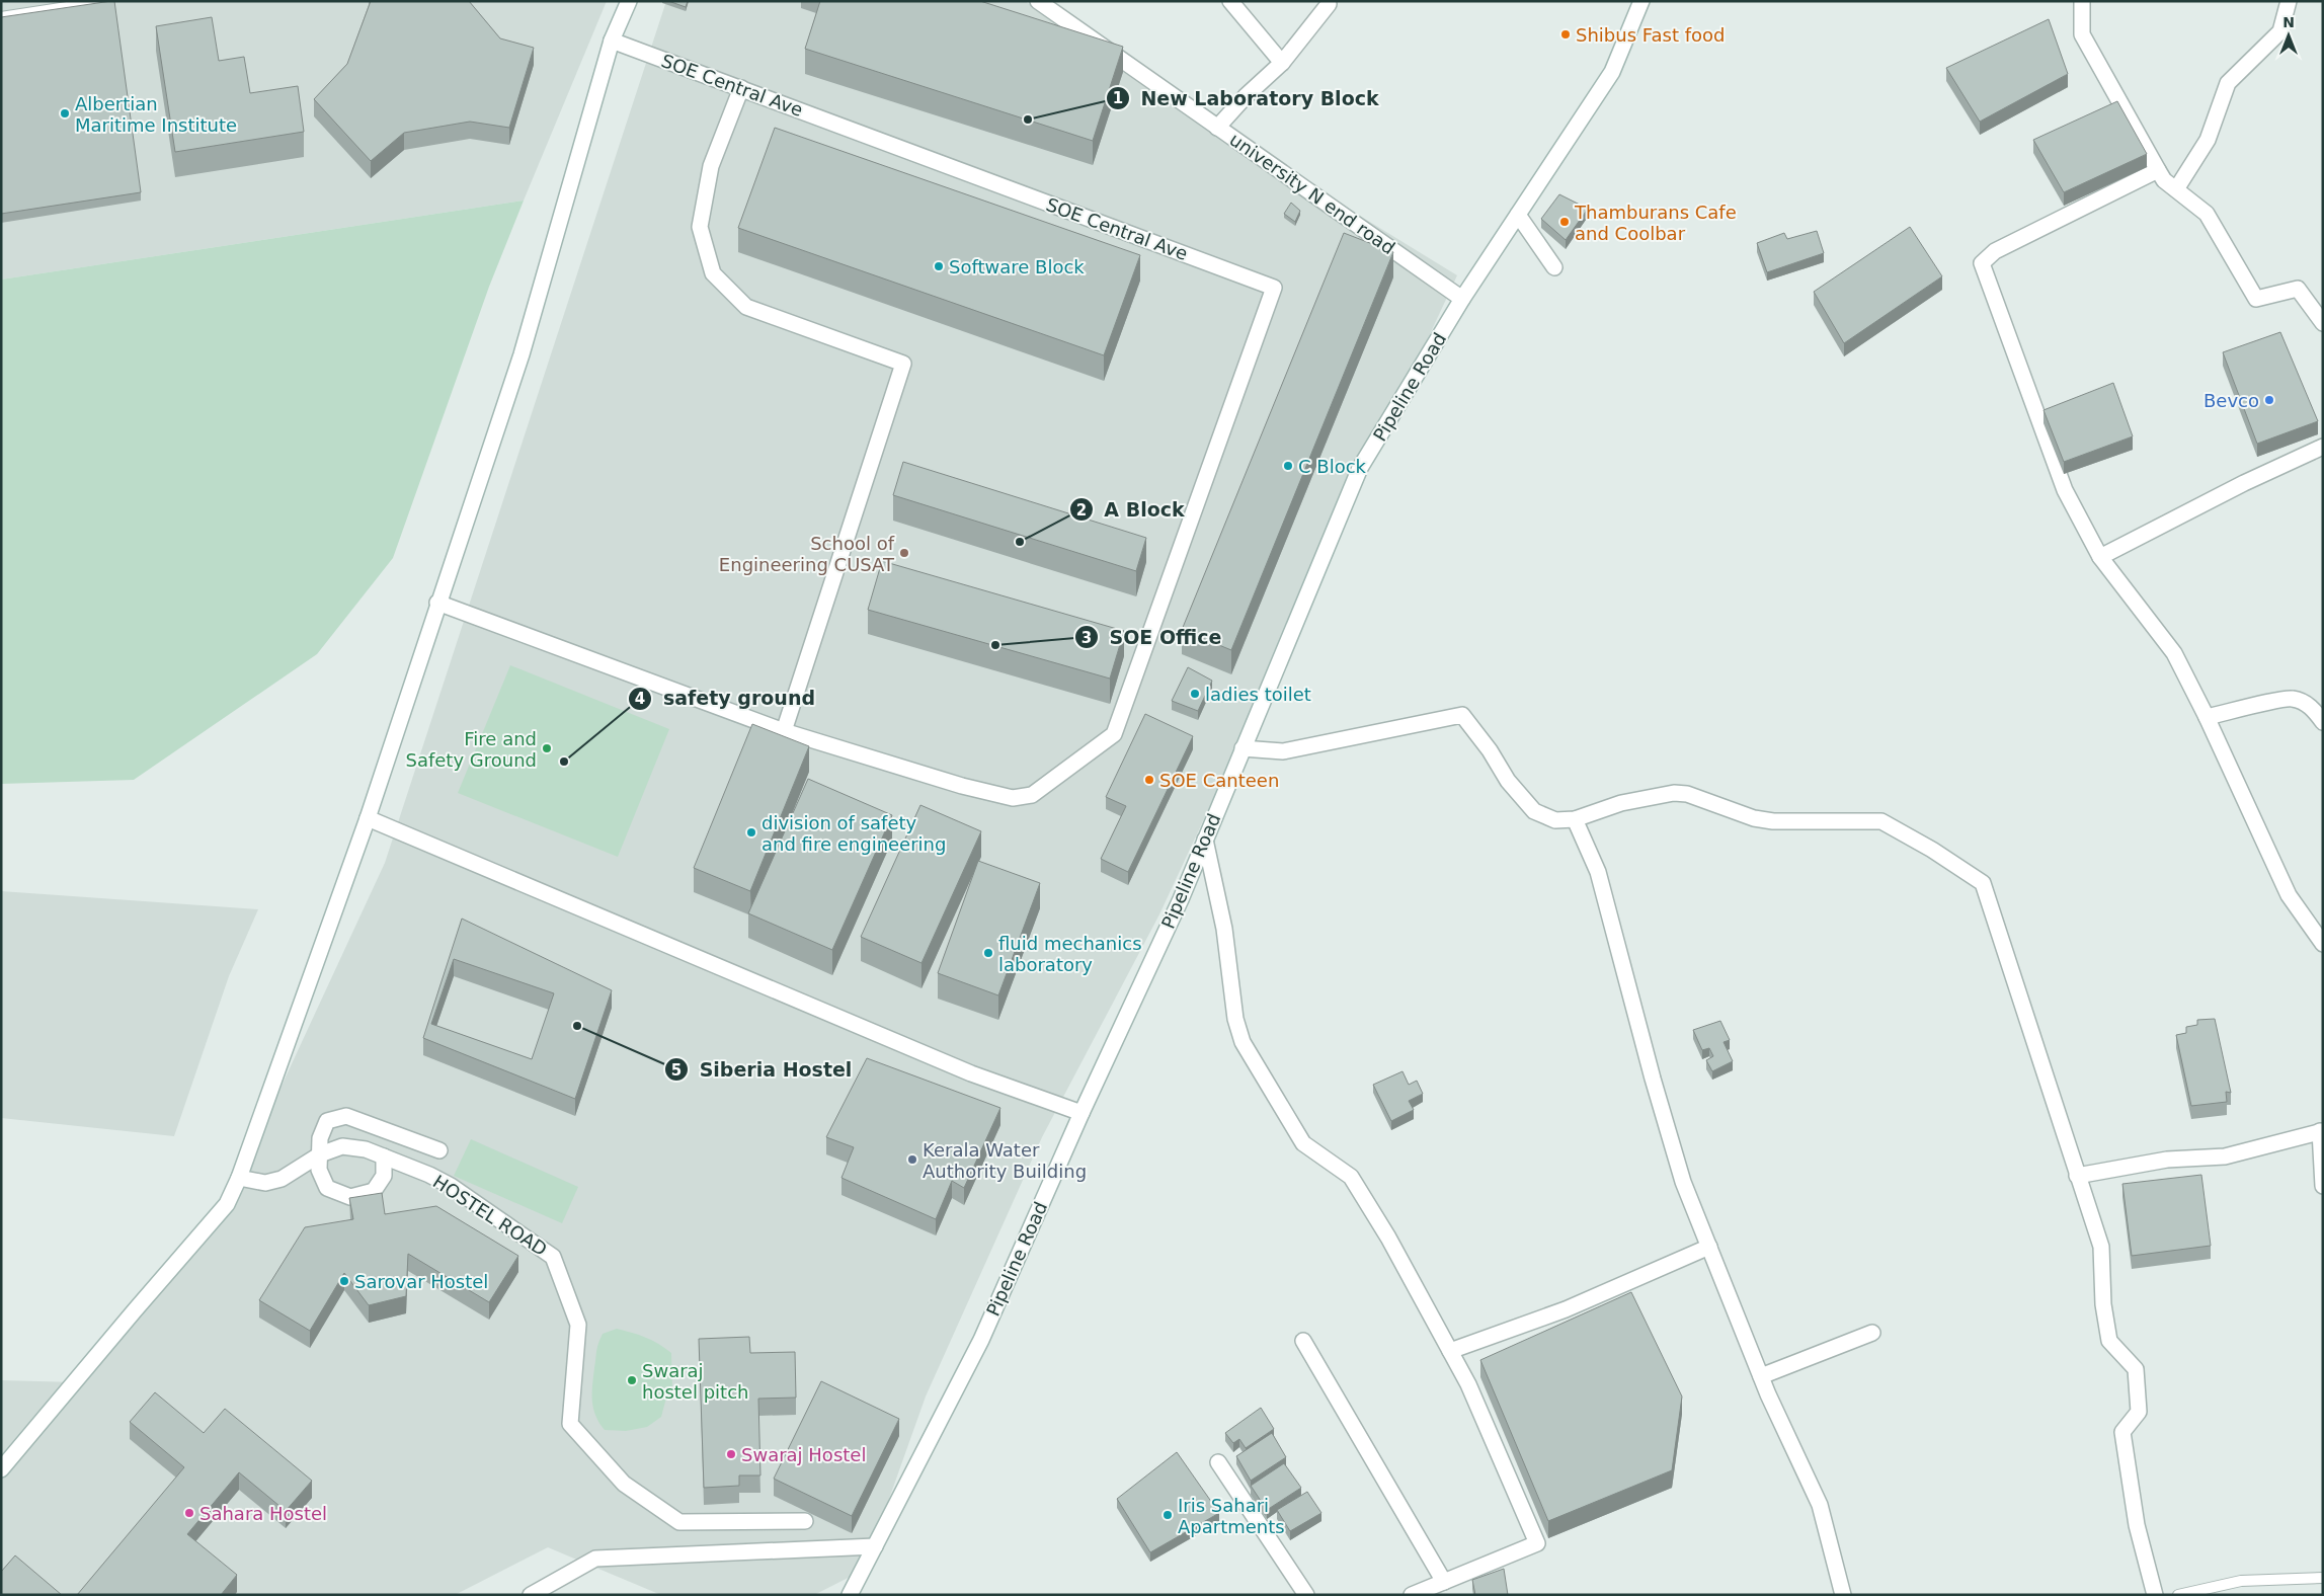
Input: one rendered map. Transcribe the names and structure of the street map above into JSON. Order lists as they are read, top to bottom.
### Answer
{
  "streets": {
    "street": [
      "SOE Central Ave",
      "university N end road",
      "Pipeline Road",
      "HOSTEL ROAD"
    ]
  },
  "crossings": [
    ["university N end road", "Pipeline Road"]
  ],
  "places": [
    "Shibus Fast food",
    "Albertian Maritime Institute",
    "New Laboratory Block",
    "Thamburans Cafe and Coolbar",
    "Software Block",
    "Bevco",
    "C Block",
    "A Block",
    "School of Engineering CUSAT",
    "SOE Office",
    "ladies toilet",
    "Fire and Safety Ground",
    "safety ground",
    "SOE Canteen",
    "division of safety and fire engineering",
    "fluid mechanics laboratory",
    "Siberia Hostel",
    "Kerala Water Authority Building",
    "Sarovar Hostel",
    "Swaraj hostel pitch",
    "Swaraj Hostel",
    "Sahara Hostel",
    "Iris Sahari Apartments"
  ],
  "north": "top"
}
